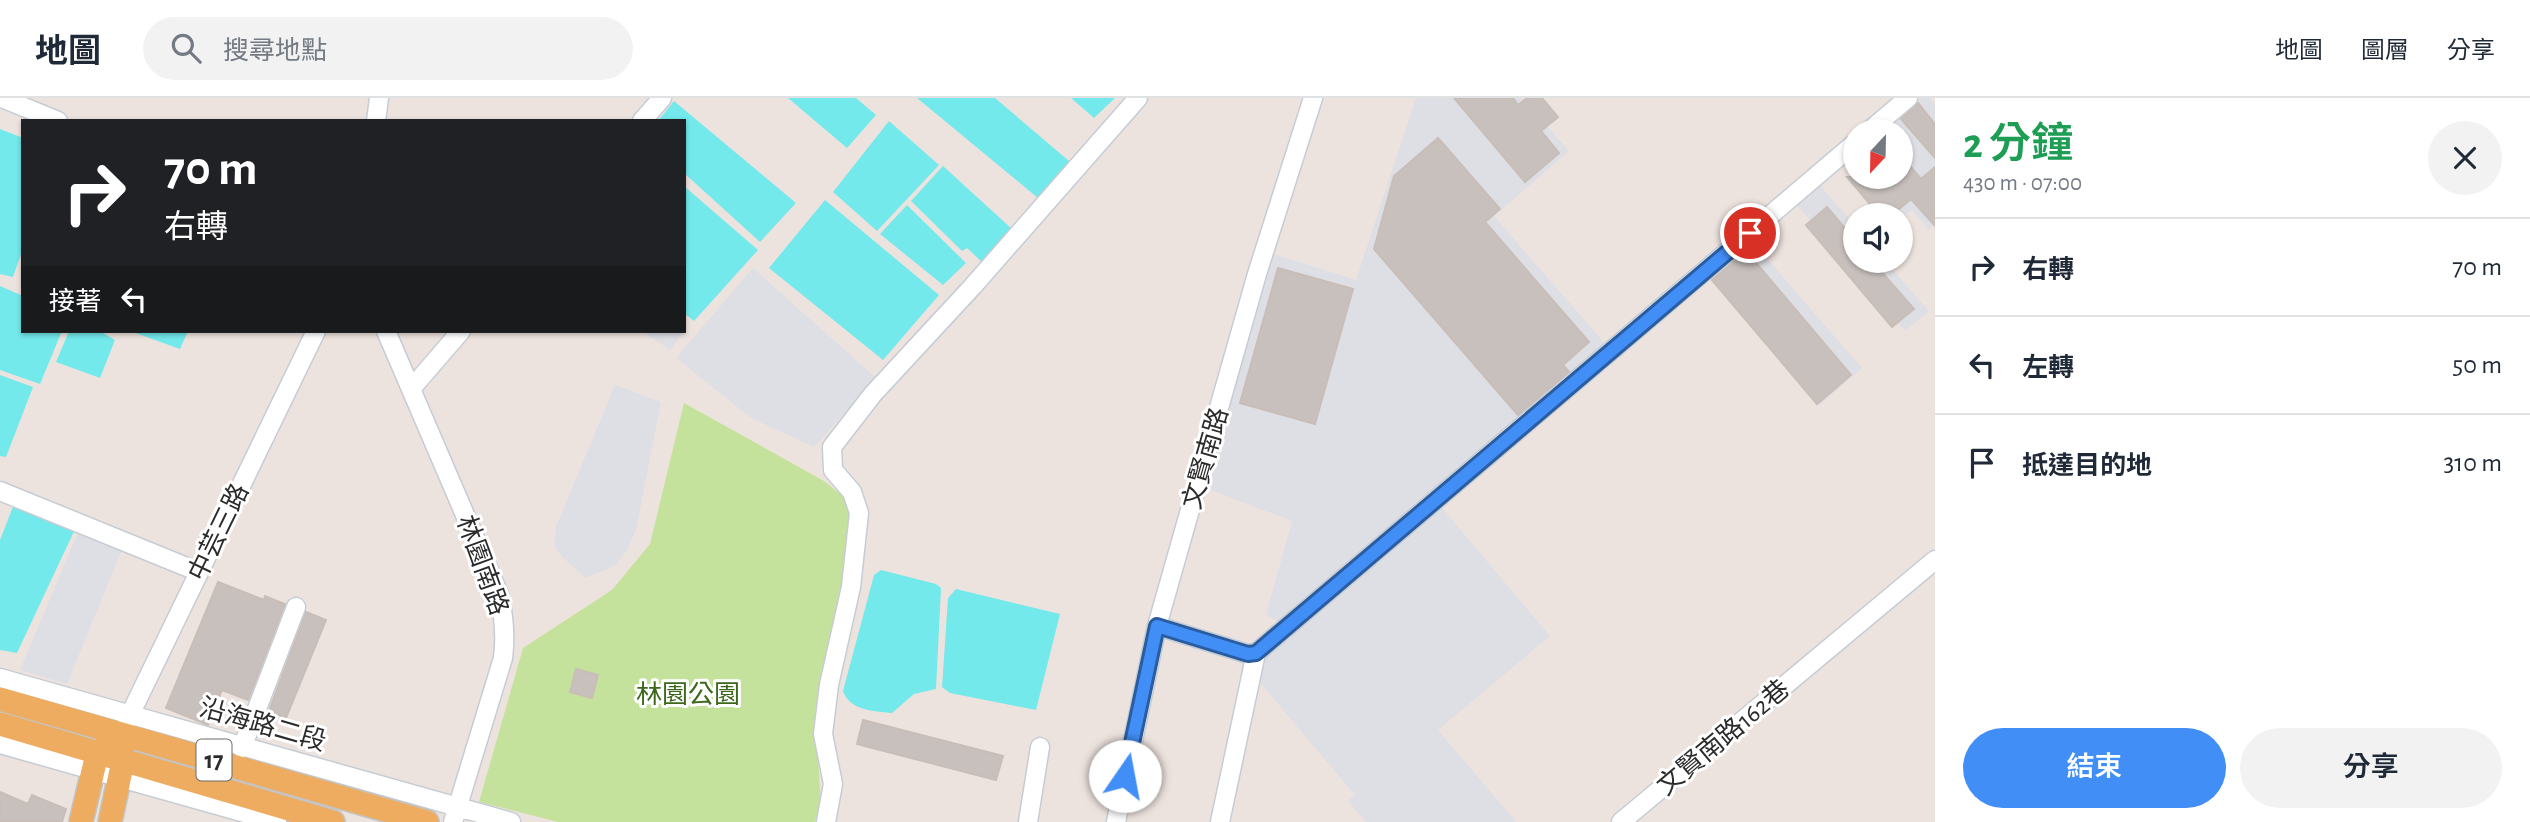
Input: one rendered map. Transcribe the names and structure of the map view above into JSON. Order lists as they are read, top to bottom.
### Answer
{
  "streets": {
    "main road": ["沿海路二段", "17"],
    "street": [
      "文賢南路",
      "中芸三路",
      "林園南路",
      "文賢南路162巷"
    ]
  },
  "crossings": [
    ["中芸三路", "沿海路二段"],
    ["林園南路", "沿海路二段"]
  ],
  "parks": ["林園公園"],
  "north": "bottom",
  "page": {
    "header": "地圖",
    "search": "搜尋地點",
    "nav": ["地圖", "圖層", "分享"],
    "heading": ["2 分鐘", "430 m · 07:00"],
    "turn": ["70 m", "右轉"],
    "list": [
      {
        "name": "右轉",
        "value": "70 m"
      },
      {
        "name": "左轉",
        "value": "50 m"
      },
      {
        "name": "抵達目的地",
        "value": "310 m"
      }
    ],
    "then": "接著",
    "buttons": ["結束", "分享"]
  }
}
